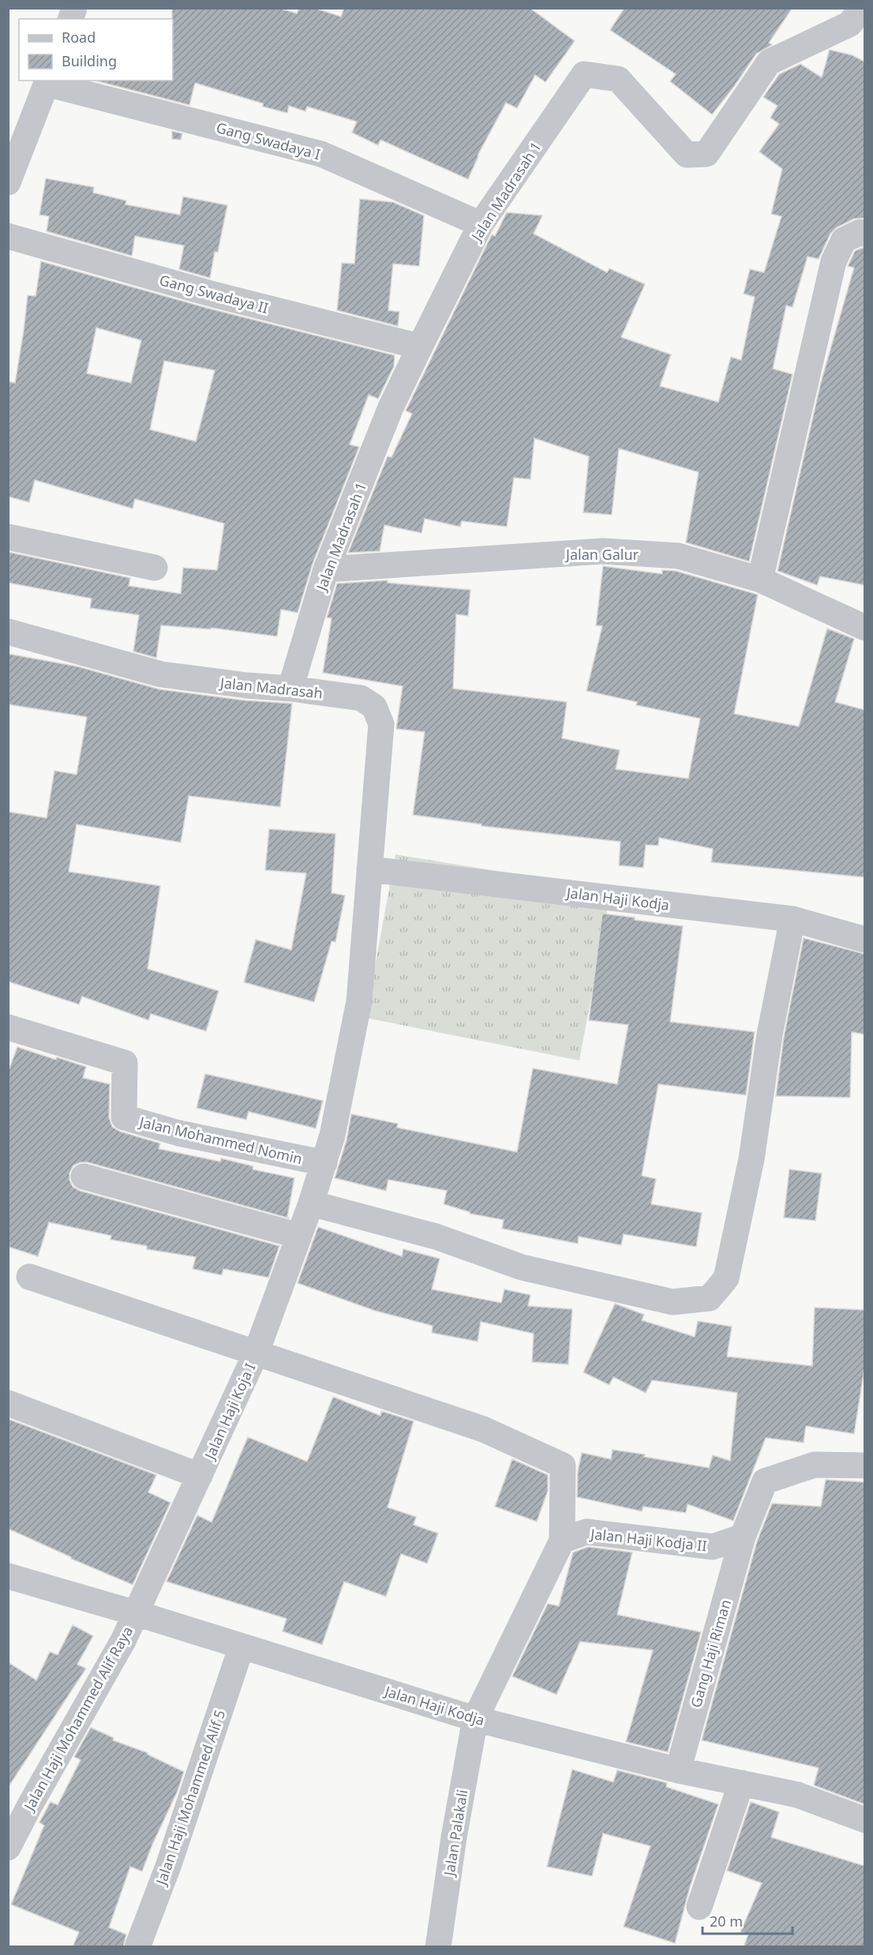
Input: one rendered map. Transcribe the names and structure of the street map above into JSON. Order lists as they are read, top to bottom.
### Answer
{
  "streets": {
    "street": [
      "Gang Swadaya I",
      "Jalan Madrasah 1",
      "Gang Swadaya II",
      "Jalan Galur",
      "Jalan Madrasah",
      "Jalan Haji Kodja",
      "Jalan Mohammed Nomin",
      "Jalan Haji Koja I",
      "Jalan Haji Kodja II",
      "Gang Haji Riman",
      "Jalan Haji Mohammed Alif Raya",
      "Jalan Haji Mohammed Alif 5",
      "Jalan Palakali"
    ]
  },
  "crossings": [
    ["Gang Swadaya I", "Jalan Madrasah 1"],
    ["Jalan Madrasah 1", "Gang Swadaya II"],
    ["Jalan Madrasah 1", "Jalan Galur"],
    ["Jalan Madrasah 1", "Jalan Madrasah"],
    ["Jalan Madrasah", "Jalan Haji Kodja"],
    ["Jalan Madrasah", "Jalan Mohammed Nomin"],
    ["Jalan Madrasah", "Jalan Haji Koja I"],
    ["Jalan Haji Kodja", "Jalan Haji Koja I"],
    ["Jalan Haji Kodja", "Gang Haji Riman"],
    ["Jalan Haji Kodja", "Jalan Haji Mohammed Alif Raya"],
    ["Jalan Haji Kodja", "Jalan Haji Mohammed Alif 5"],
    ["Jalan Haji Kodja", "Jalan Palakali"],
    ["Jalan Mohammed Nomin", "Jalan Haji Koja I"],
    ["Jalan Haji Koja I", "Jalan Haji Mohammed Alif Raya"],
    ["Jalan Haji Kodja II", "Gang Haji Riman"]
  ],
  "legend": ["Road", "Building"],
  "scale_bar": "20 m"
}
